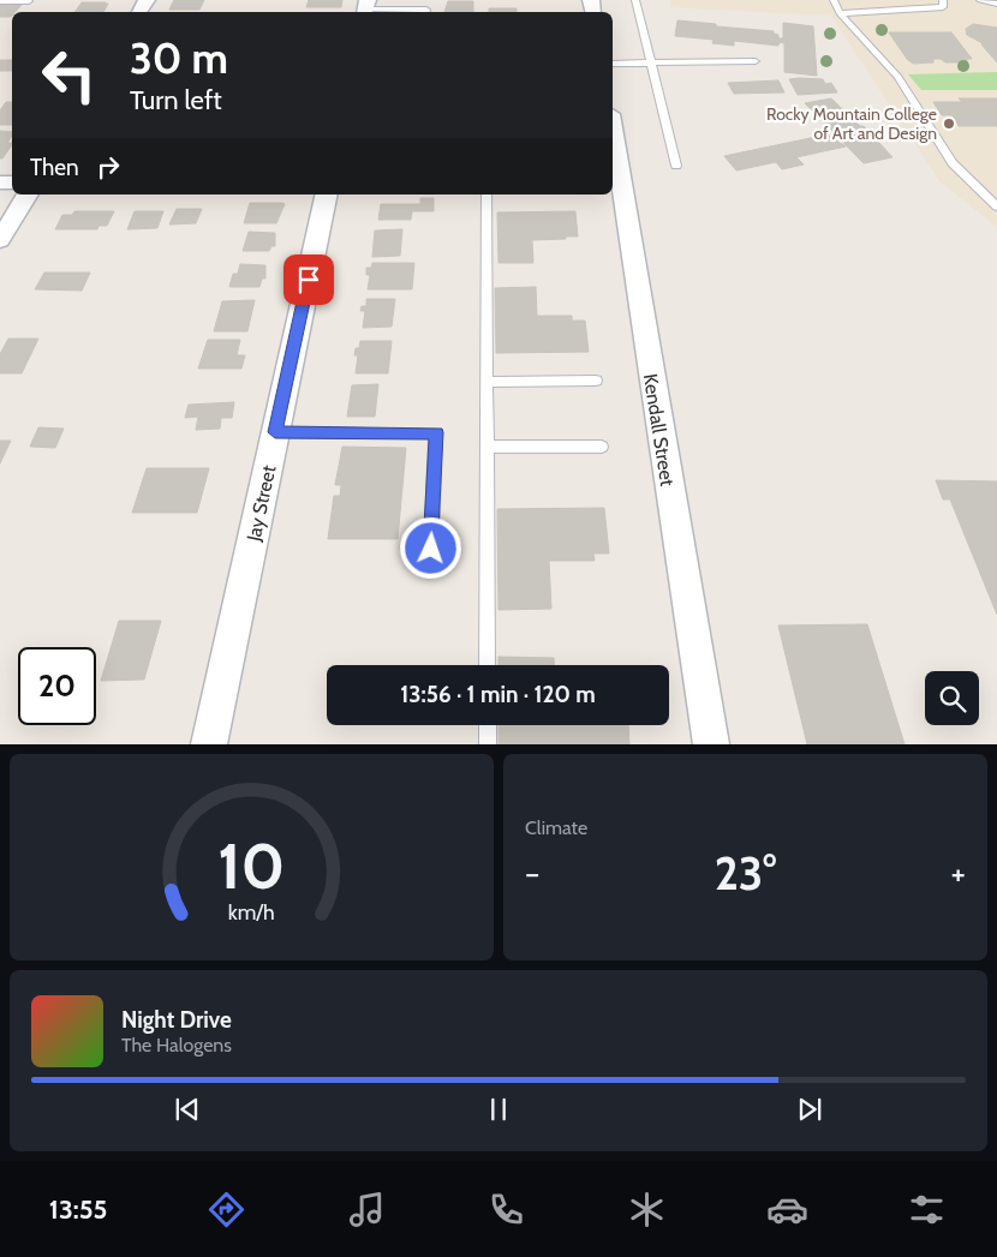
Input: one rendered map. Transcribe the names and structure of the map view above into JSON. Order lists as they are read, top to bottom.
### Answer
{
  "streets": {
    "street": ["Kendall Street", "Jay Street"]
  },
  "places": ["Rocky Mountain College of Art and Design"],
  "page": {
    "turn": ["30 m", "Turn left"],
    "then": "Then",
    "limit": "20",
    "trip": "13:56 · 1 min · 120 m",
    "tile": "Climate",
    "heat": ["−", "23°", "+"],
    "song": ["Night Drive", "The Halogens"],
    "tabs": "13:55",
    "gauge": ["10", "km/h"]
  }
}
